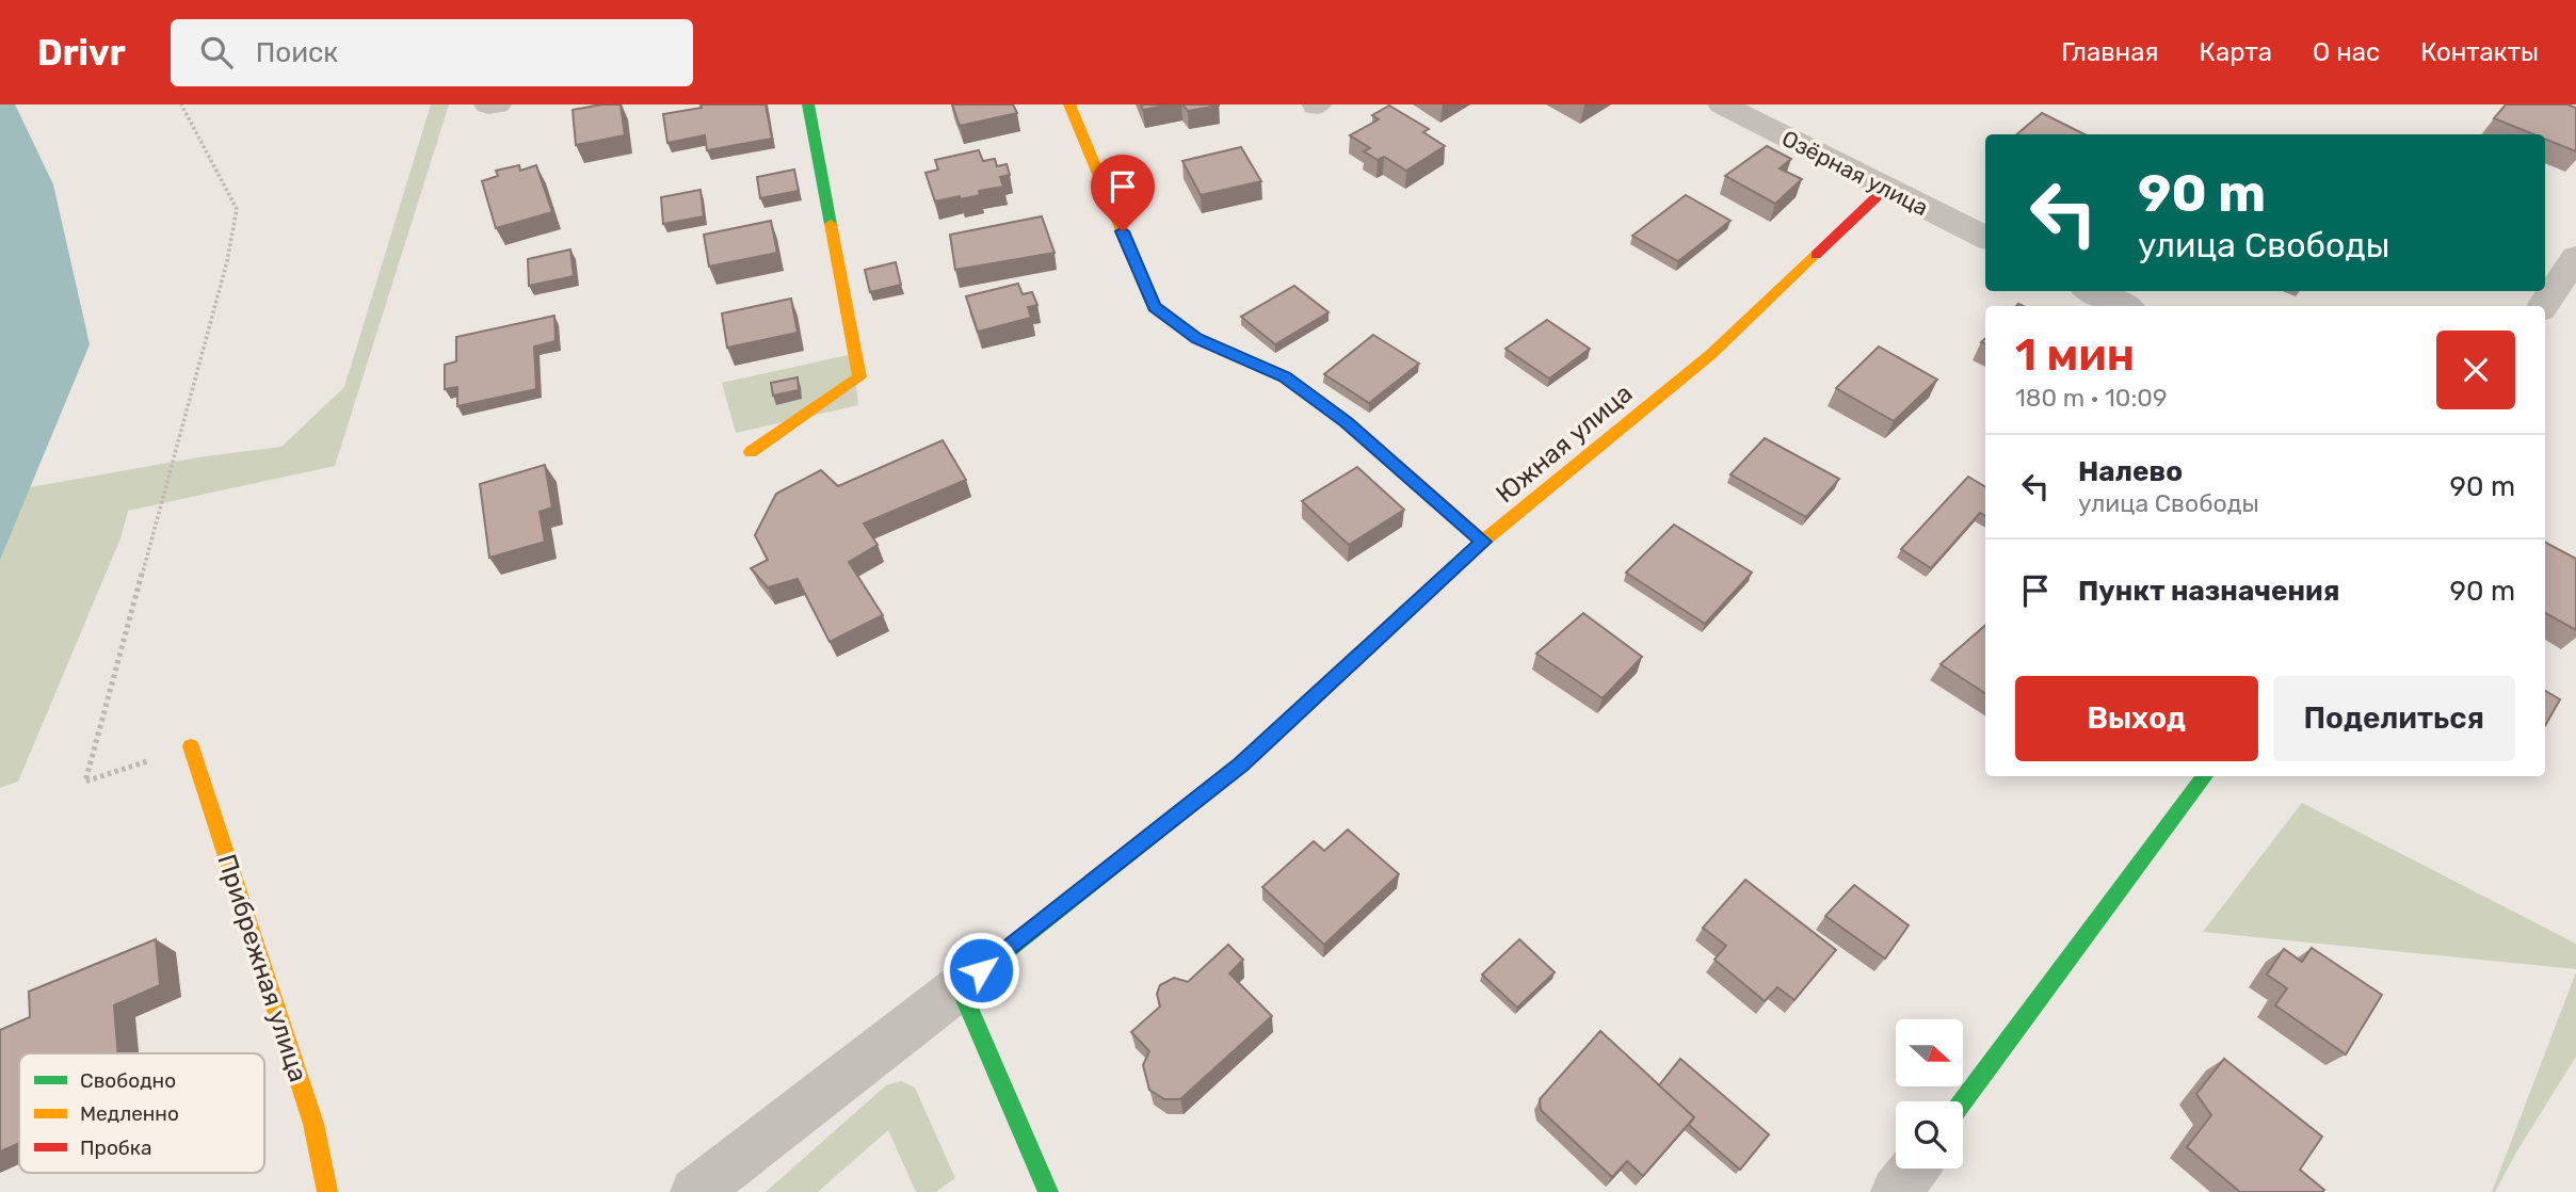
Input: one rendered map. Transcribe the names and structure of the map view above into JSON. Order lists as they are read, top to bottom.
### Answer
{
  "streets": {
    "street": ["Озёрная улица", "Южная улица", "Прибрежная улица"]
  },
  "crossings": [
    ["Озёрная улица", "Южная улица"]
  ],
  "legend": ["Свободно", "Медленно", "Пробка"],
  "north": "right",
  "page": {
    "header": "Drivr",
    "search": "Поиск",
    "nav": [
      "Главная",
      "Карта",
      "О нас",
      "Контакты"
    ],
    "turn": ["90 m", "улица Свободы"],
    "heading": ["1 мин", "180 m · 10:09"],
    "list": [
      {
        "name": "Налево",
        "note": "улица Свободы",
        "value": "90 m"
      },
      {
        "name": "Пункт назначения",
        "value": "90 m"
      }
    ],
    "buttons": ["Выход", "Поделиться"]
  }
}
